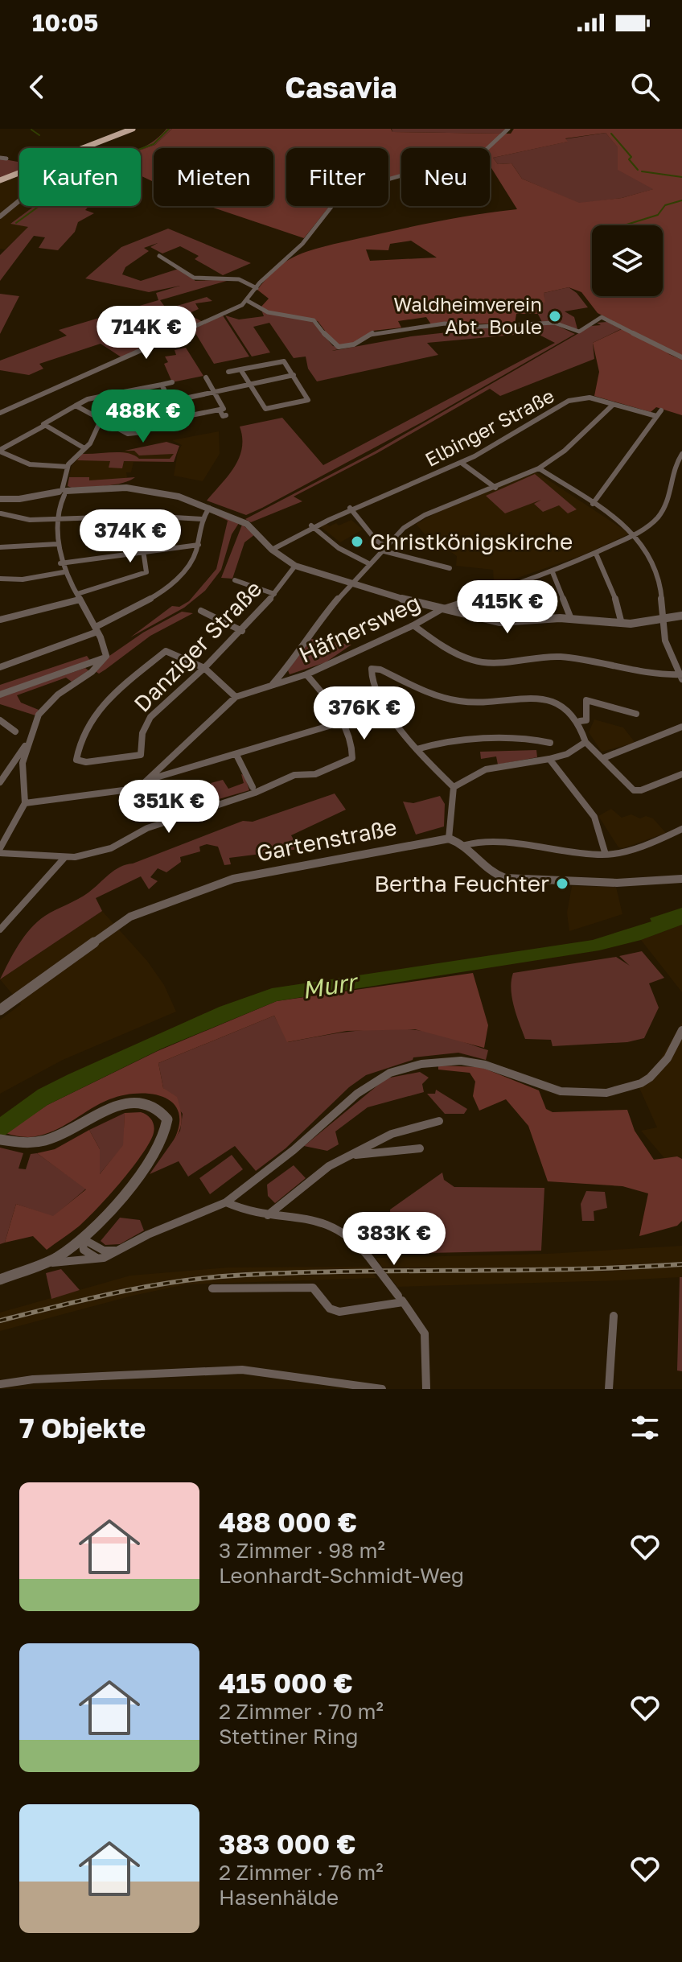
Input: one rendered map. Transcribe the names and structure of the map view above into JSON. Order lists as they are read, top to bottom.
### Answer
{
  "streets": {
    "street": [
      "Elbinger Straße",
      "Häfnersweg",
      "Danziger Straße",
      "Gartenstraße"
    ]
  },
  "water": ["Murr"],
  "places": ["Waldheimverein Abt. Boule", "Christkönigskirche", "Bertha Feuchter"],
  "page": {
    "status": "10:05",
    "header": "Casavia",
    "chip": [
      "Kaufen",
      "Mieten",
      "Filter",
      "Neu"
    ],
    "price": [
      "714K €",
      "488K €",
      "374K €",
      "415K €",
      "376K €",
      "351K €",
      "383K €"
    ],
    "heading": "7 Objekte",
    "list": [
      {
        "name": "488 000 €",
        "note": "3 Zimmer · 98 m² · Leonhardt-Schmidt-Weg"
      },
      {
        "name": "415 000 €",
        "note": "2 Zimmer · 70 m² · Stettiner Ring"
      },
      {
        "name": "383 000 €",
        "note": "2 Zimmer · 76 m² · Hasenhälde"
      }
    ]
  }
}
